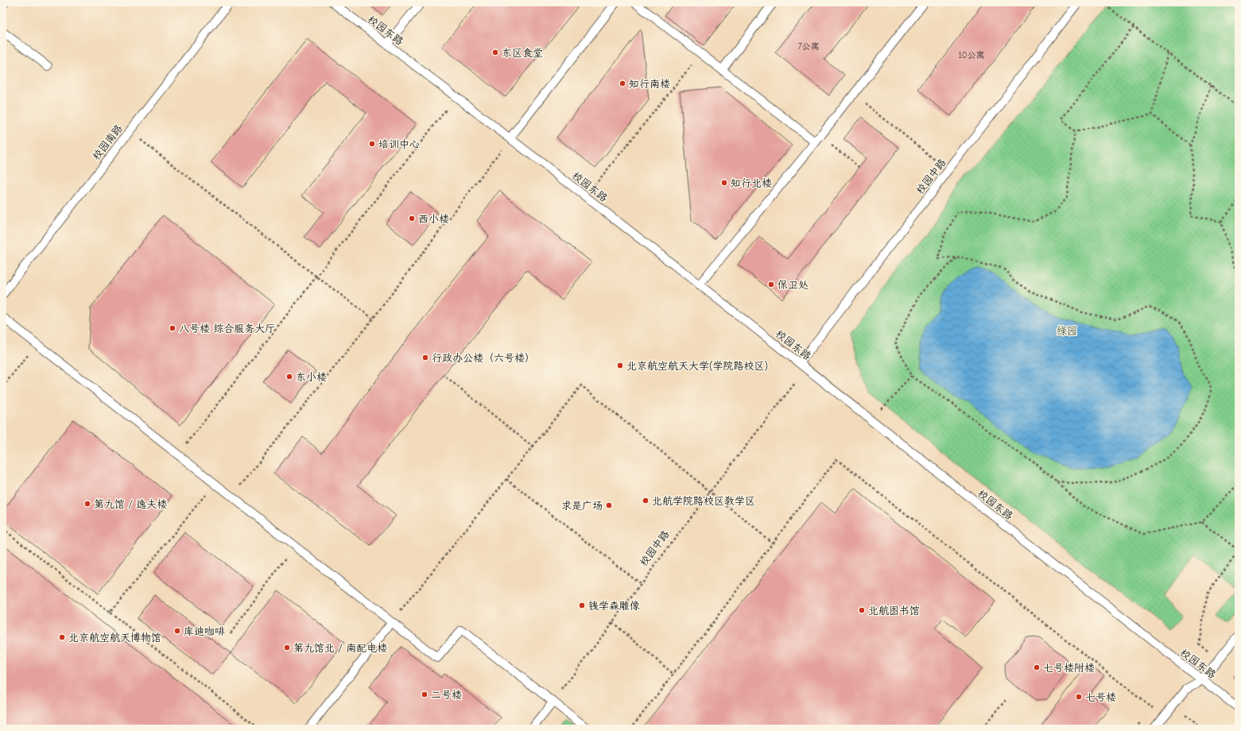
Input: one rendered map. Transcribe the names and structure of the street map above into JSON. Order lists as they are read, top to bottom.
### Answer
{
  "streets": {
    "lane": ["校园东路", "校园南路", "校园中路"]
  },
  "crossings": [
    ["校园东路", "校园中路"]
  ],
  "parks": ["绿园"],
  "places": [
    "东区食堂",
    "知行南楼",
    "培训中心",
    "知行北楼",
    "西小楼",
    "保卫处",
    "八号楼 综合服务大厅",
    "行政办公楼（六号楼）",
    "北京航空航天大学(学院路校区)",
    "东小楼",
    "北航学院路校区教学区",
    "第九馆 / 逸夫楼",
    "求是广场",
    "钱学森雕像",
    "北航图书馆",
    "库迪咖啡",
    "北京航空航天博物馆",
    "第九馆北 / 南配电楼",
    "七号楼附楼",
    "二号楼",
    "七号楼"
  ],
  "house_numbers": ["7公寓", "10公寓"]
}
